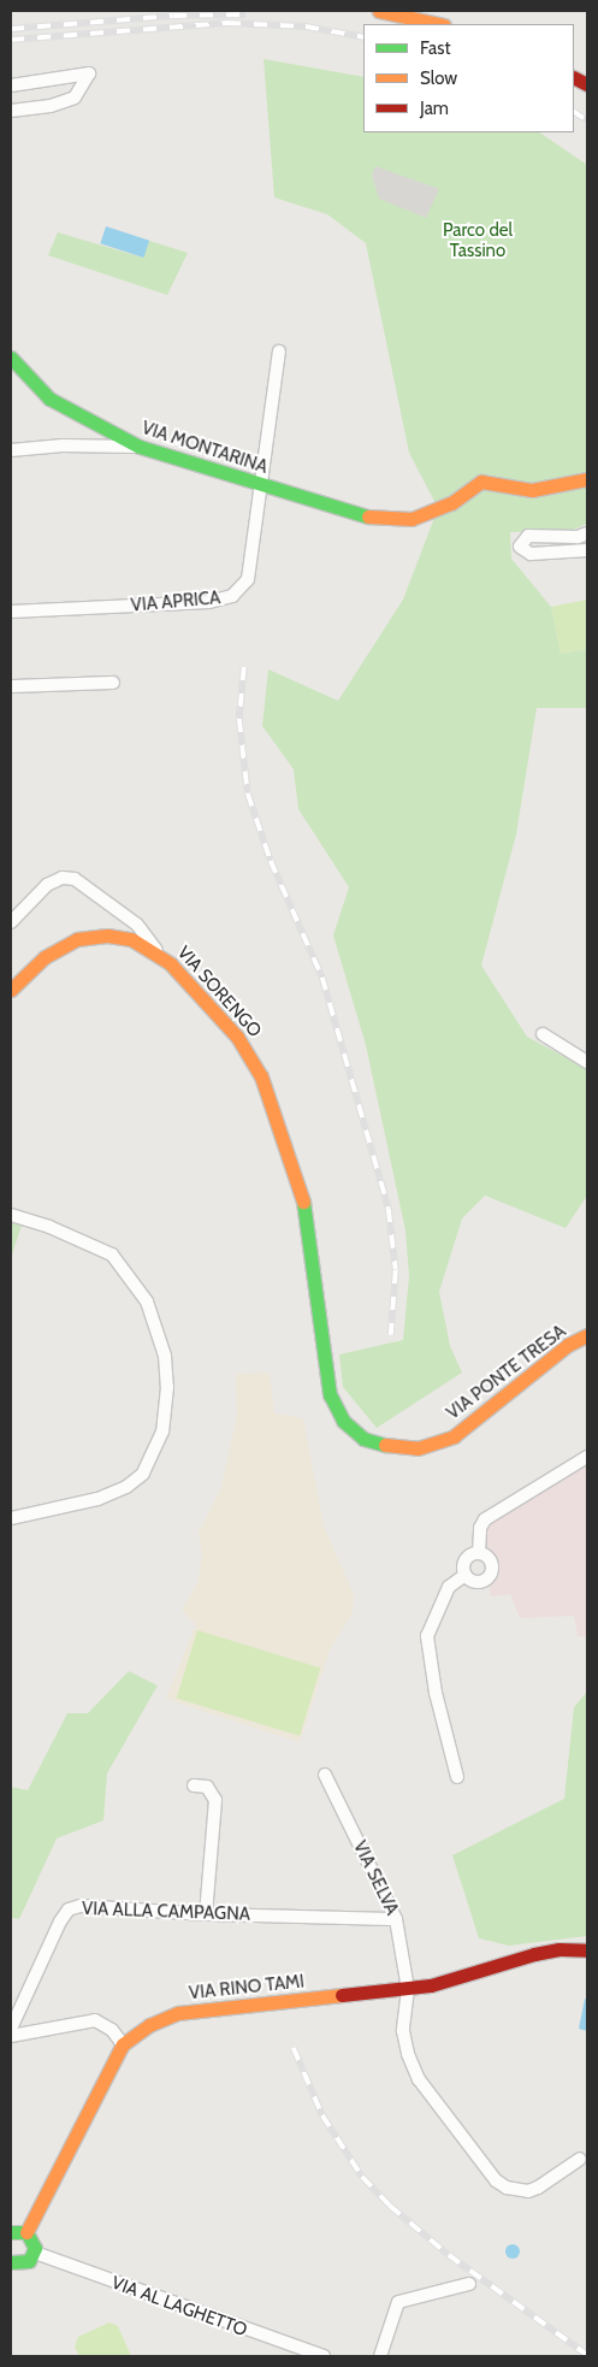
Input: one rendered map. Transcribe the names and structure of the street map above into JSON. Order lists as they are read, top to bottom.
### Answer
{
  "streets": {
    "street": [
      "VIA MONTARINA",
      "VIA APRICA",
      "VIA SORENGO",
      "VIA PONTE TRESA",
      "VIA SELVA",
      "VIA ALLA CAMPAGNA",
      "VIA RINO TAMI",
      "VIA AL LAGHETTO"
    ]
  },
  "crossings": [
    ["VIA MONTARINA", "VIA APRICA"],
    ["VIA SORENGO", "VIA PONTE TRESA"],
    ["VIA SELVA", "VIA ALLA CAMPAGNA"],
    ["VIA SELVA", "VIA RINO TAMI"]
  ],
  "parks": ["Parco del Tassino"],
  "legend": ["Fast", "Slow", "Jam"]
}
